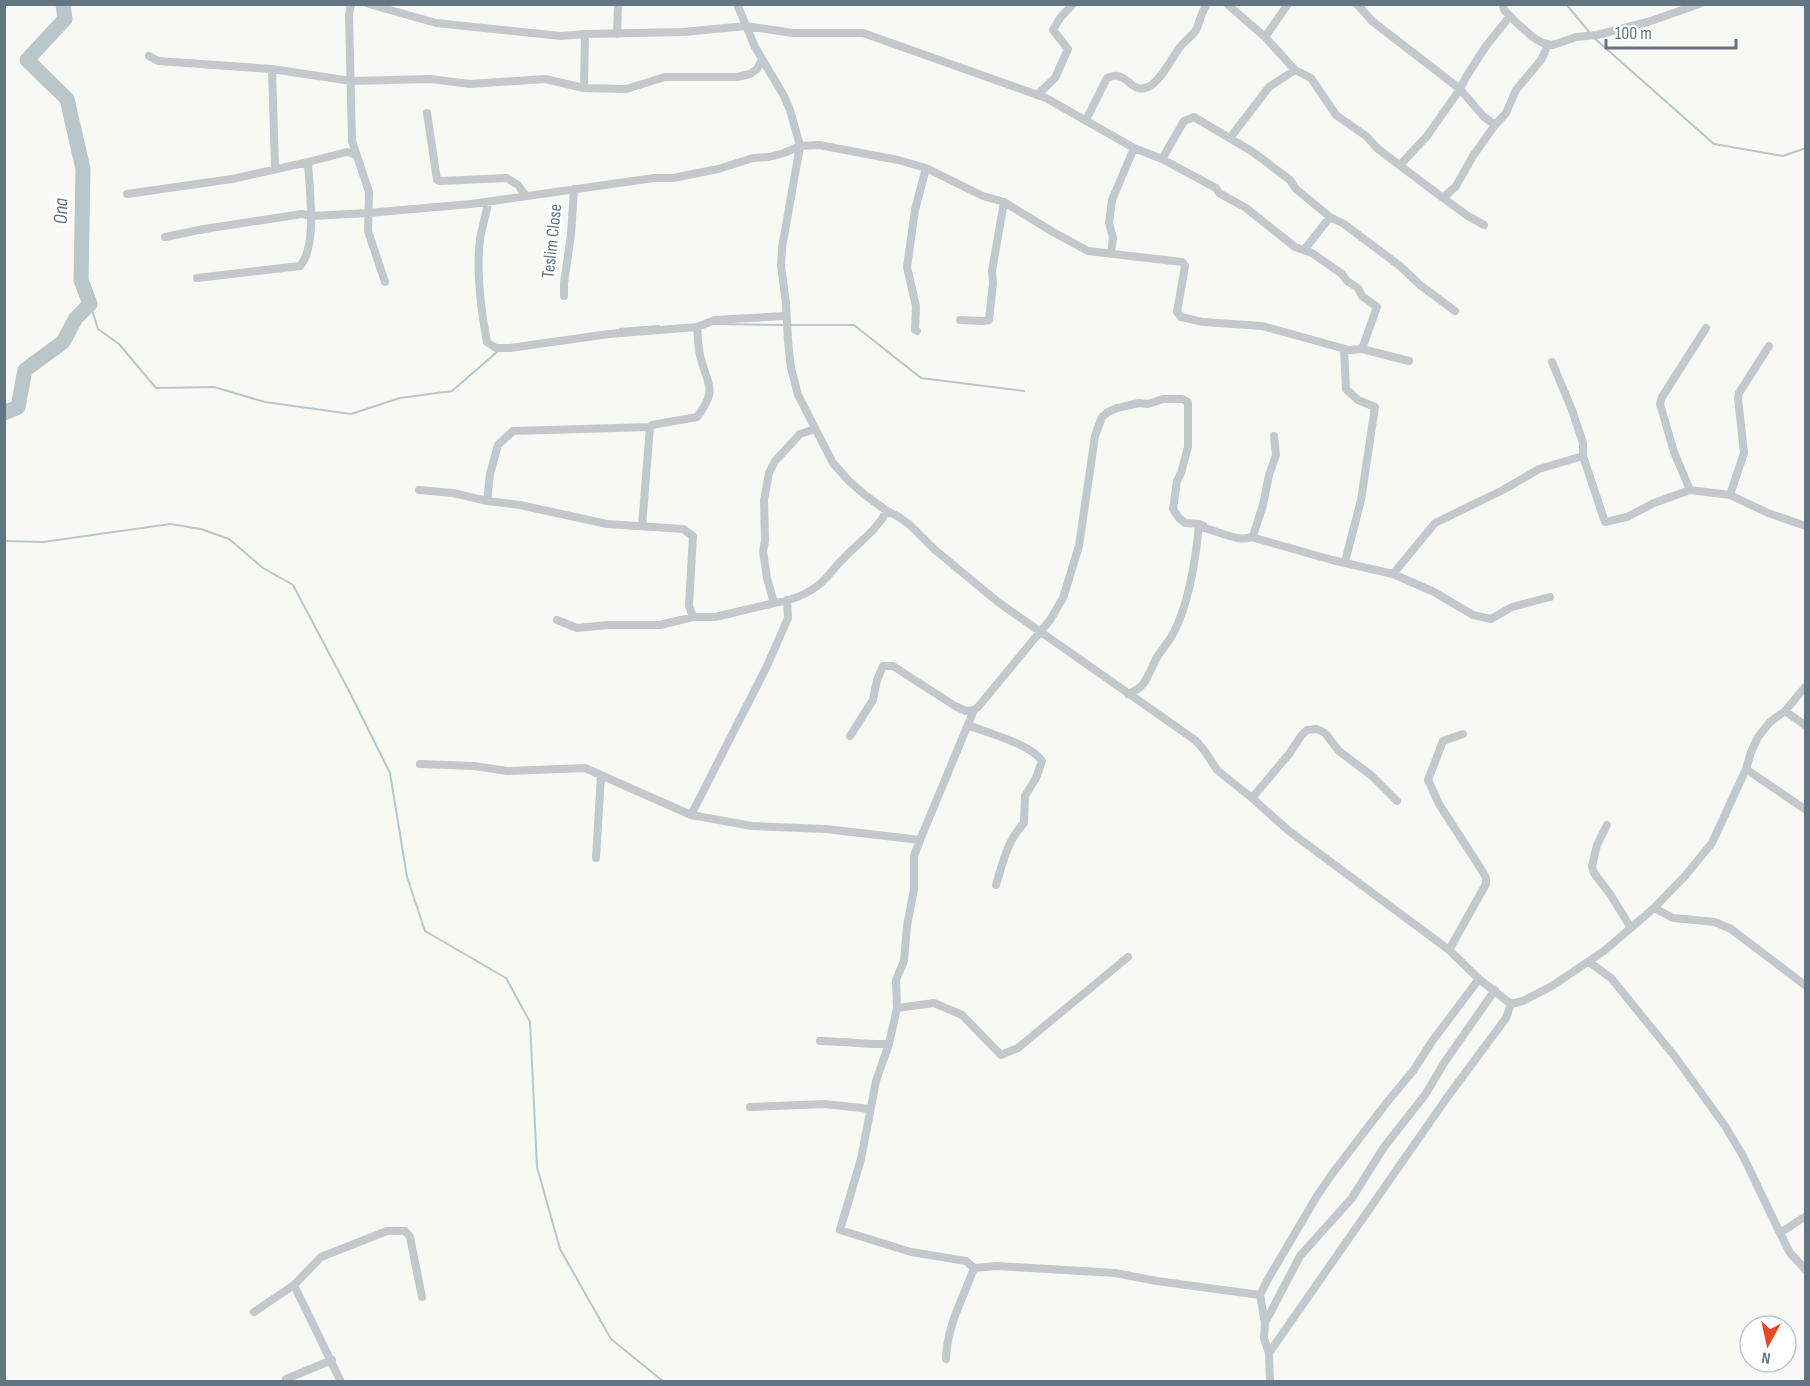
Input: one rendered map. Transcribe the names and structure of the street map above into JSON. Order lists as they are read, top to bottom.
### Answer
{
  "streets": {
    "street": ["Teslim Close"]
  },
  "water": ["Ona"],
  "scale_bar": "100 m",
  "north": "bottom"
}
